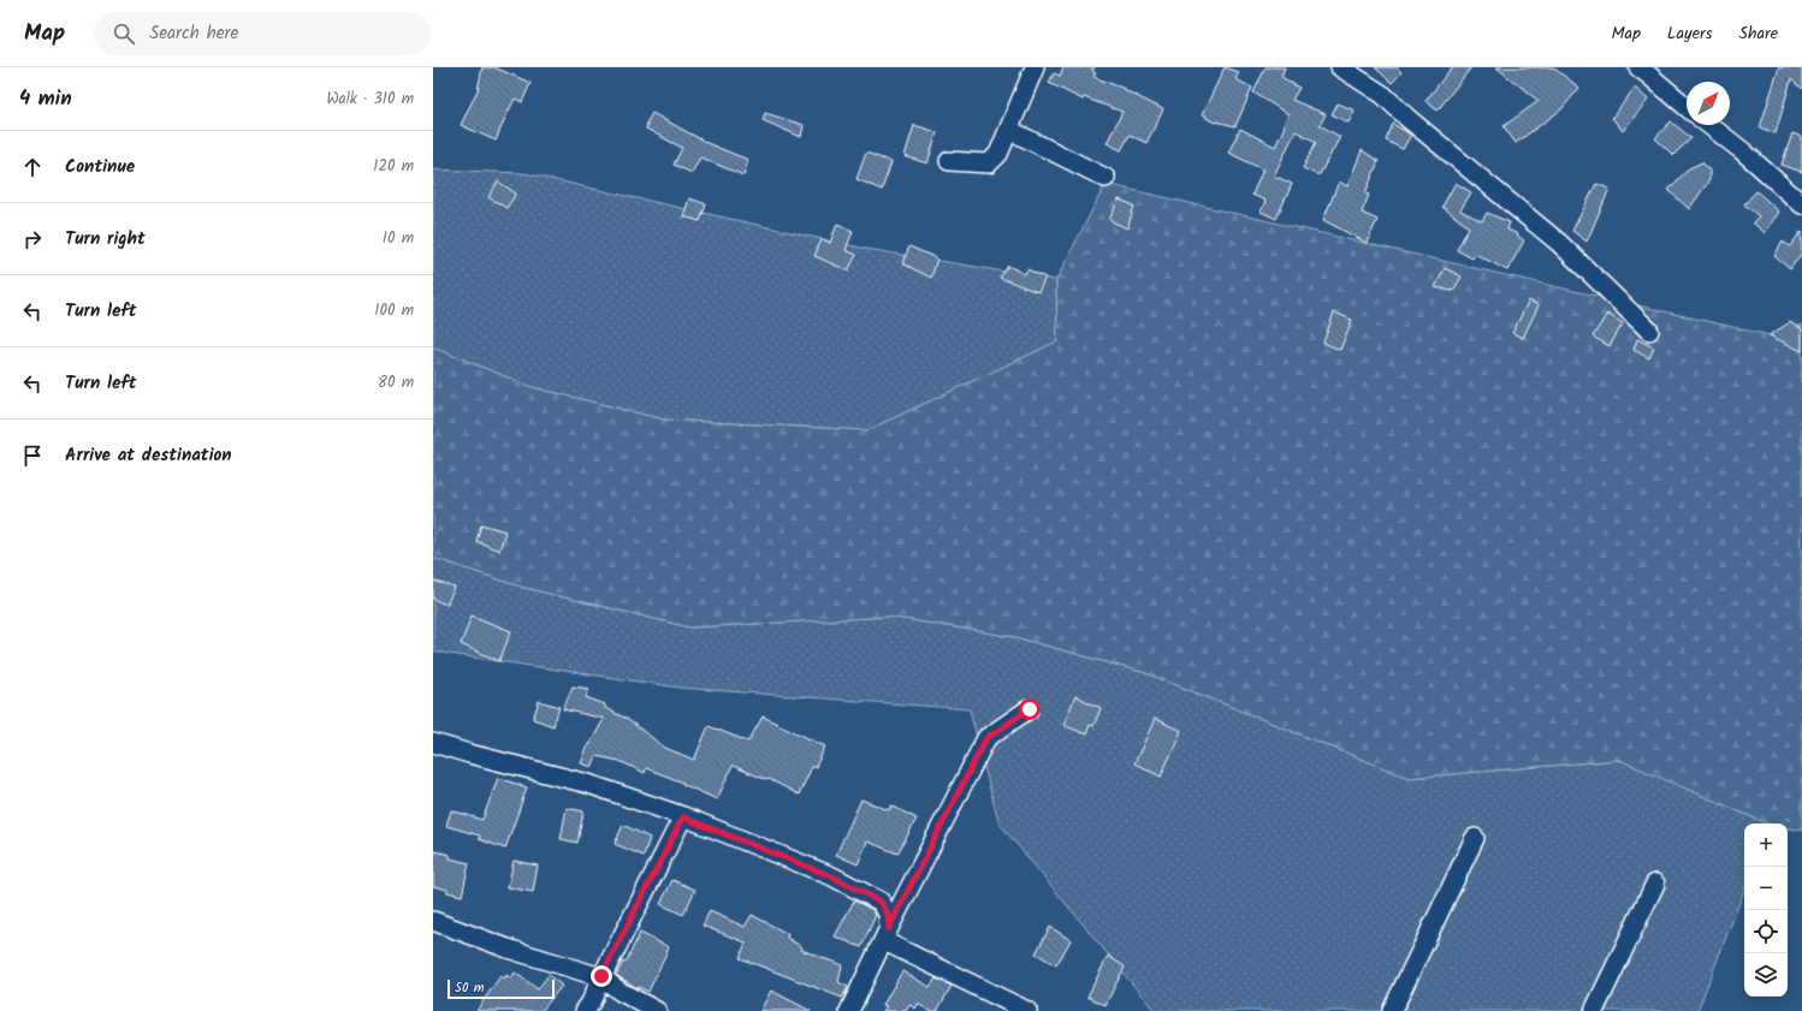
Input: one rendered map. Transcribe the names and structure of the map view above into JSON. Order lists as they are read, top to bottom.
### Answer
{
  "scale_bar": "50 m",
  "north": "top right",
  "page": {
    "header": "Map",
    "search": "Search here",
    "nav": ["Map", "Layers", "Share"],
    "heading": ["4 min", "Walk · 310 m"],
    "list": [
      ["Continue", "120 m"],
      ["Turn right", "10 m"],
      ["Turn left", "100 m"],
      ["Turn left", "80 m"],
      "Arrive at destination"
    ],
    "map_buttons": ["+", "−"],
    "scale": "50 m"
  }
}
